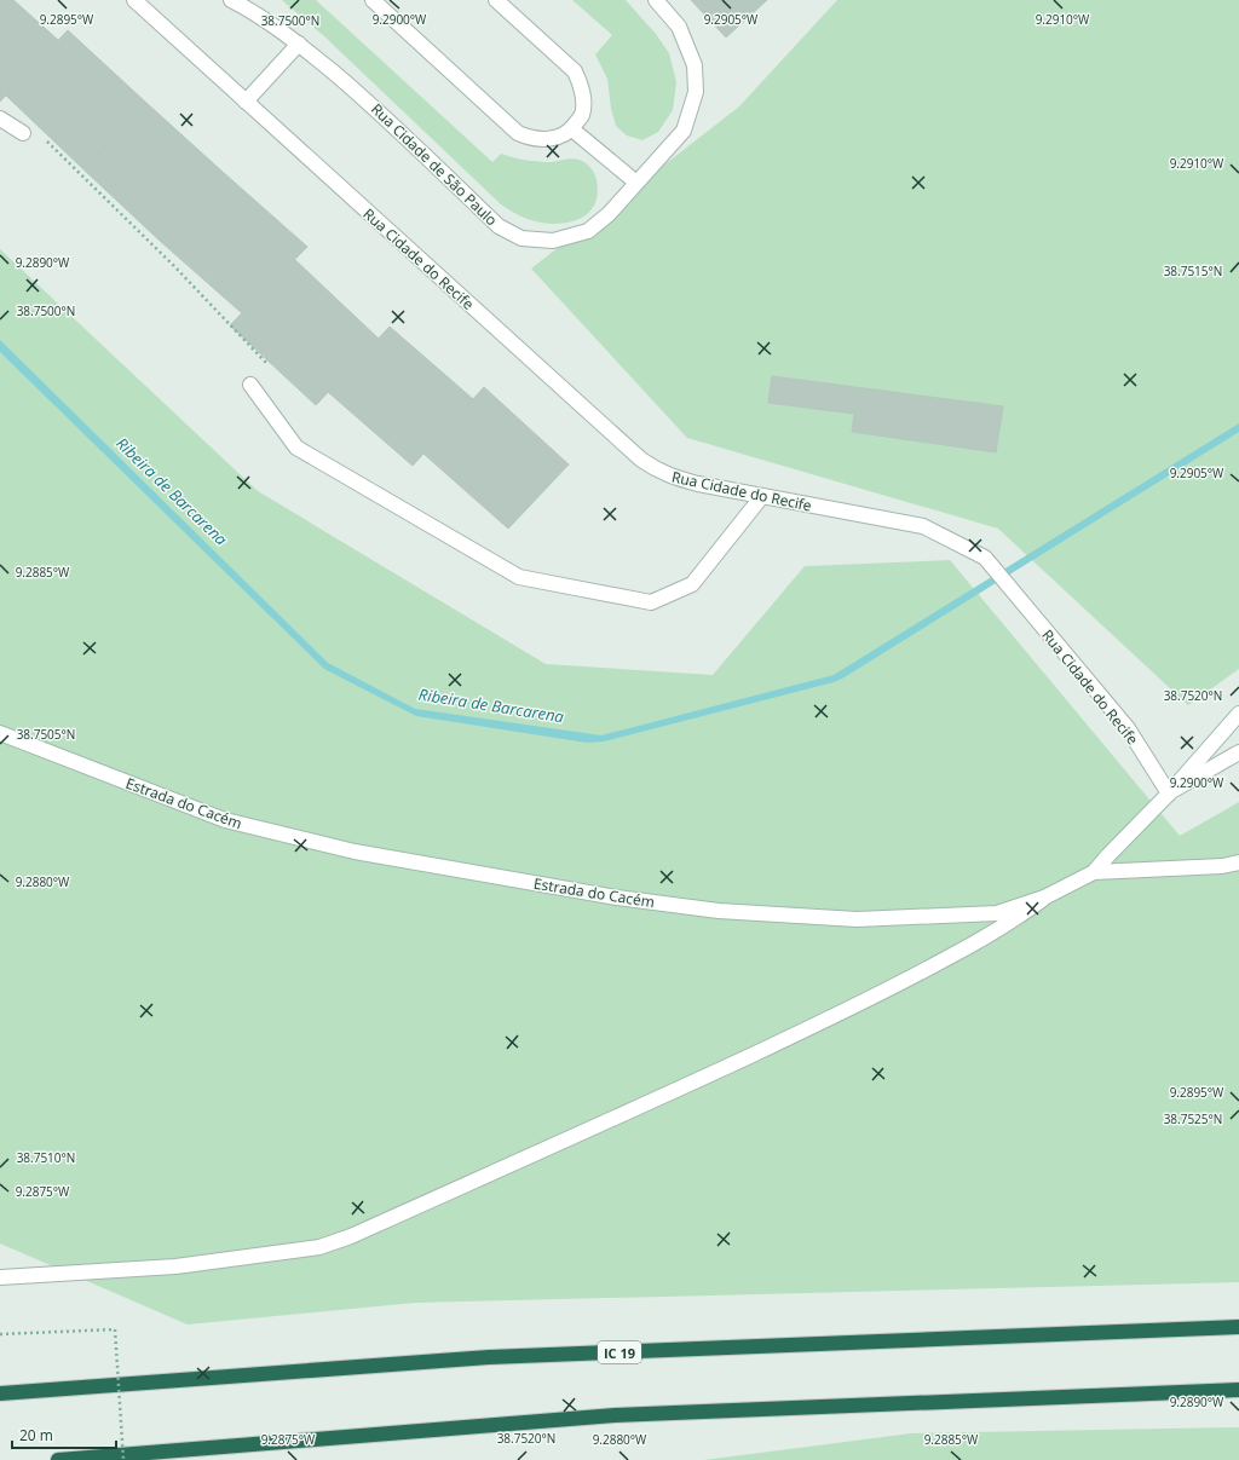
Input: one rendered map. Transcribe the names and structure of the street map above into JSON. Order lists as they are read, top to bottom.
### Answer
{
  "streets": {
    "highway": ["IC 19"],
    "street": ["Rua Cidade de São Paulo", "Rua Cidade do Recife", "Estrada do Cacém"]
  },
  "crossings": [
    ["Rua Cidade do Recife", "Estrada do Cacém"]
  ],
  "water": ["Ribeira de Barcarena"],
  "scale_bar": "20 m",
  "coordinates": [
    "9.2910°W",
    "9.2900°W",
    "9.2905°W",
    "9.2895°W",
    "38.7500°N",
    "9.2890°W",
    "38.7515°N",
    "9.2885°W",
    "38.7520°N",
    "38.7505°N",
    "9.2880°W",
    "38.7525°N",
    "38.7510°N",
    "9.2875°W"
  ]
}
